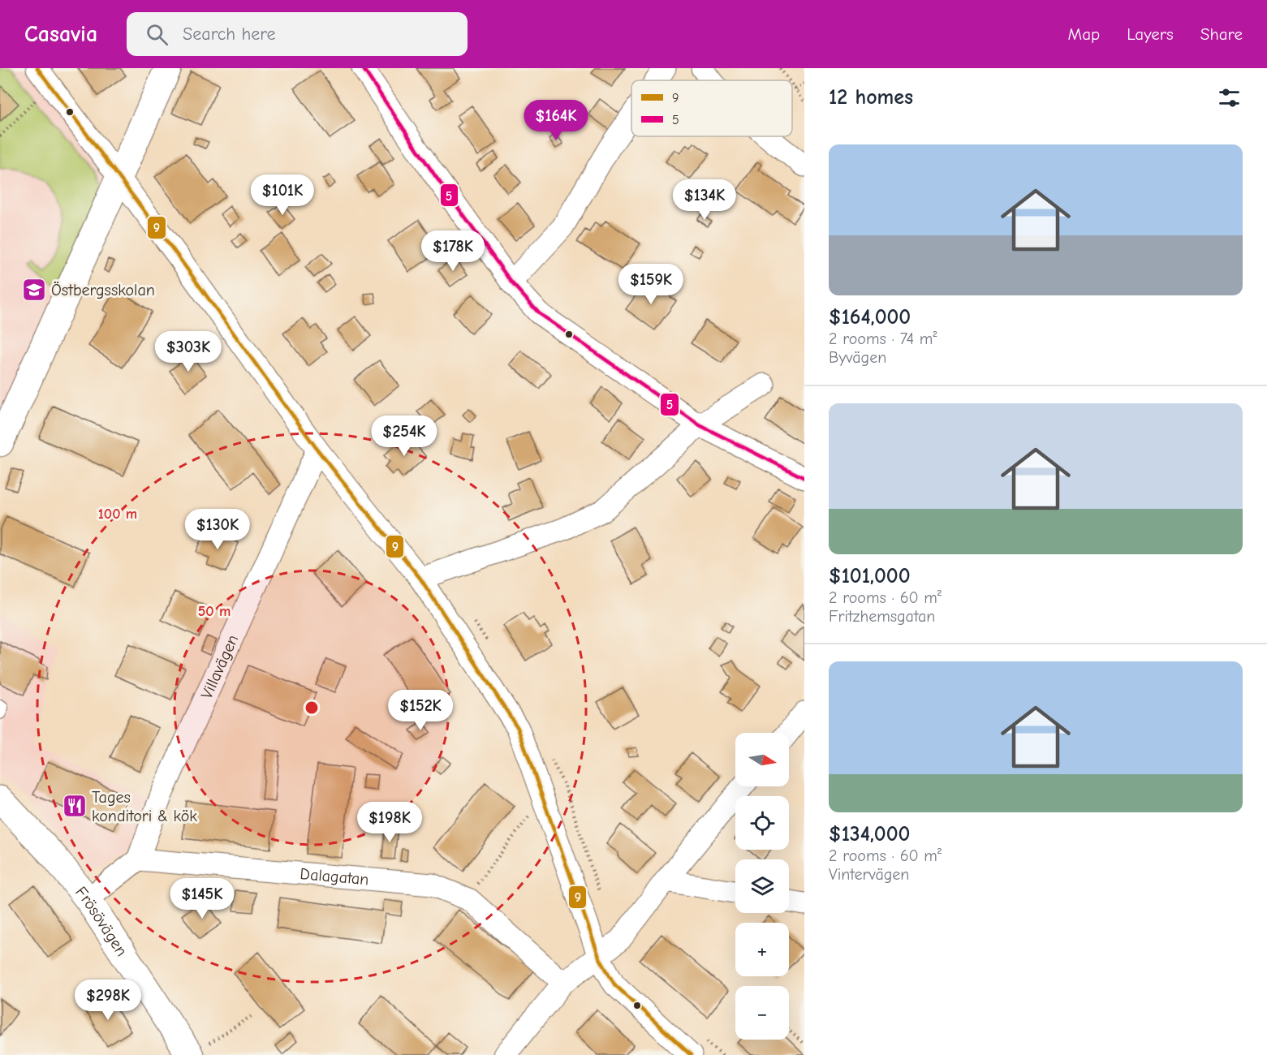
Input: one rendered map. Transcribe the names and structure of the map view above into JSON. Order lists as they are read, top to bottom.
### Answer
{
  "streets": {
    "street": ["Villavägen", "Dalagatan", "Frösövägen"]
  },
  "crossings": [
    ["Villavägen", "Dalagatan"]
  ],
  "places": {
    "school or university": ["Östbergsskolan"],
    "restaurant": ["Tages konditori & kök"]
  },
  "lines": ["transit line 9", "transit line 5"],
  "legend": ["9", "5"],
  "north": "right",
  "page": {
    "header": "Casavia",
    "search": "Search here",
    "nav": ["Map", "Layers", "Share"],
    "heading": "12 homes",
    "price": [
      "$164K",
      "$101K",
      "$134K",
      "$178K",
      "$159K",
      "$303K",
      "$254K",
      "$130K",
      "$152K",
      "$198K",
      "$145K",
      "$298K"
    ],
    "list": [
      {
        "name": "$164,000",
        "note": "2 rooms · 74 m² · Byvägen"
      },
      {
        "name": "$101,000",
        "note": "2 rooms · 60 m² · Fritzhemsgatan"
      },
      {
        "name": "$134,000",
        "note": "2 rooms · 60 m² · Vintervägen"
      }
    ],
    "map_buttons": ["+", "−"]
  },
  "rings": ["100 m", "50 m"]
}
